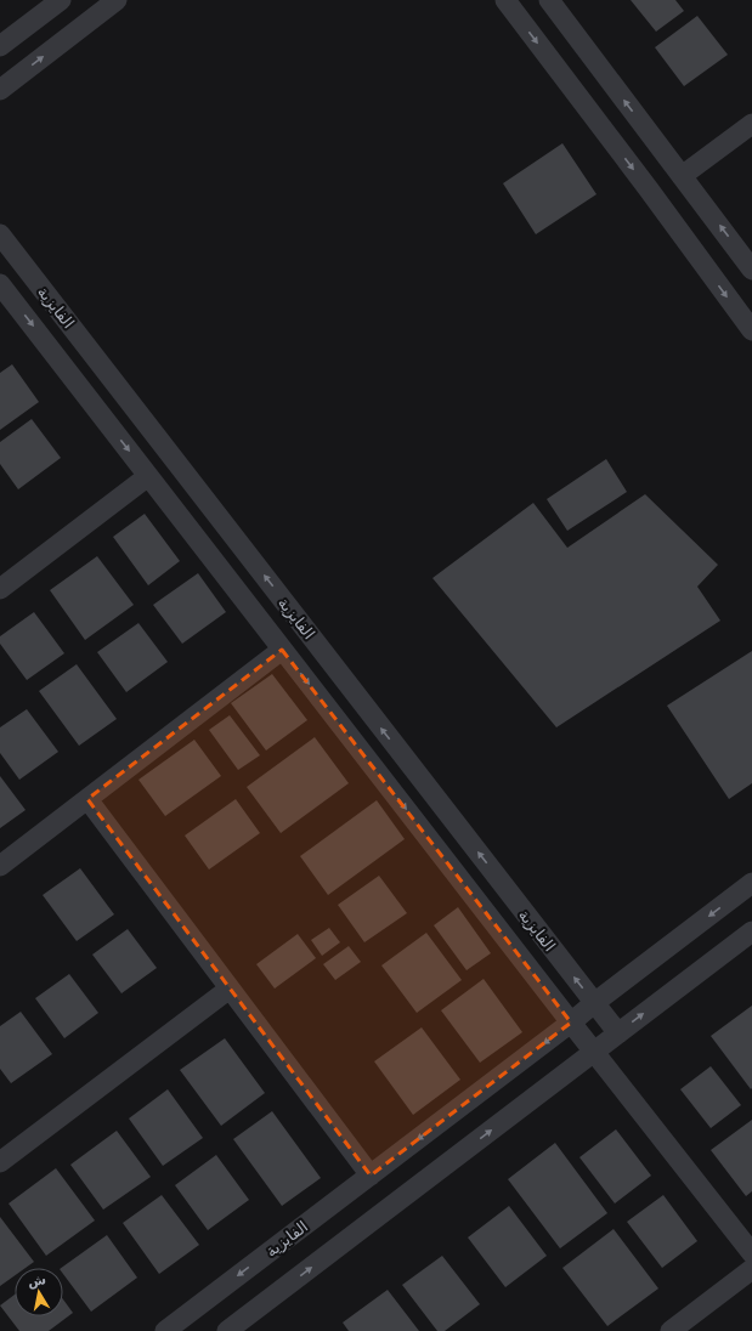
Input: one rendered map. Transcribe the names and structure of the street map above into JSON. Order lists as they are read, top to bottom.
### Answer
{
  "streets": {
    "street": ["الفايزية"]
  },
  "north": "top"
}
